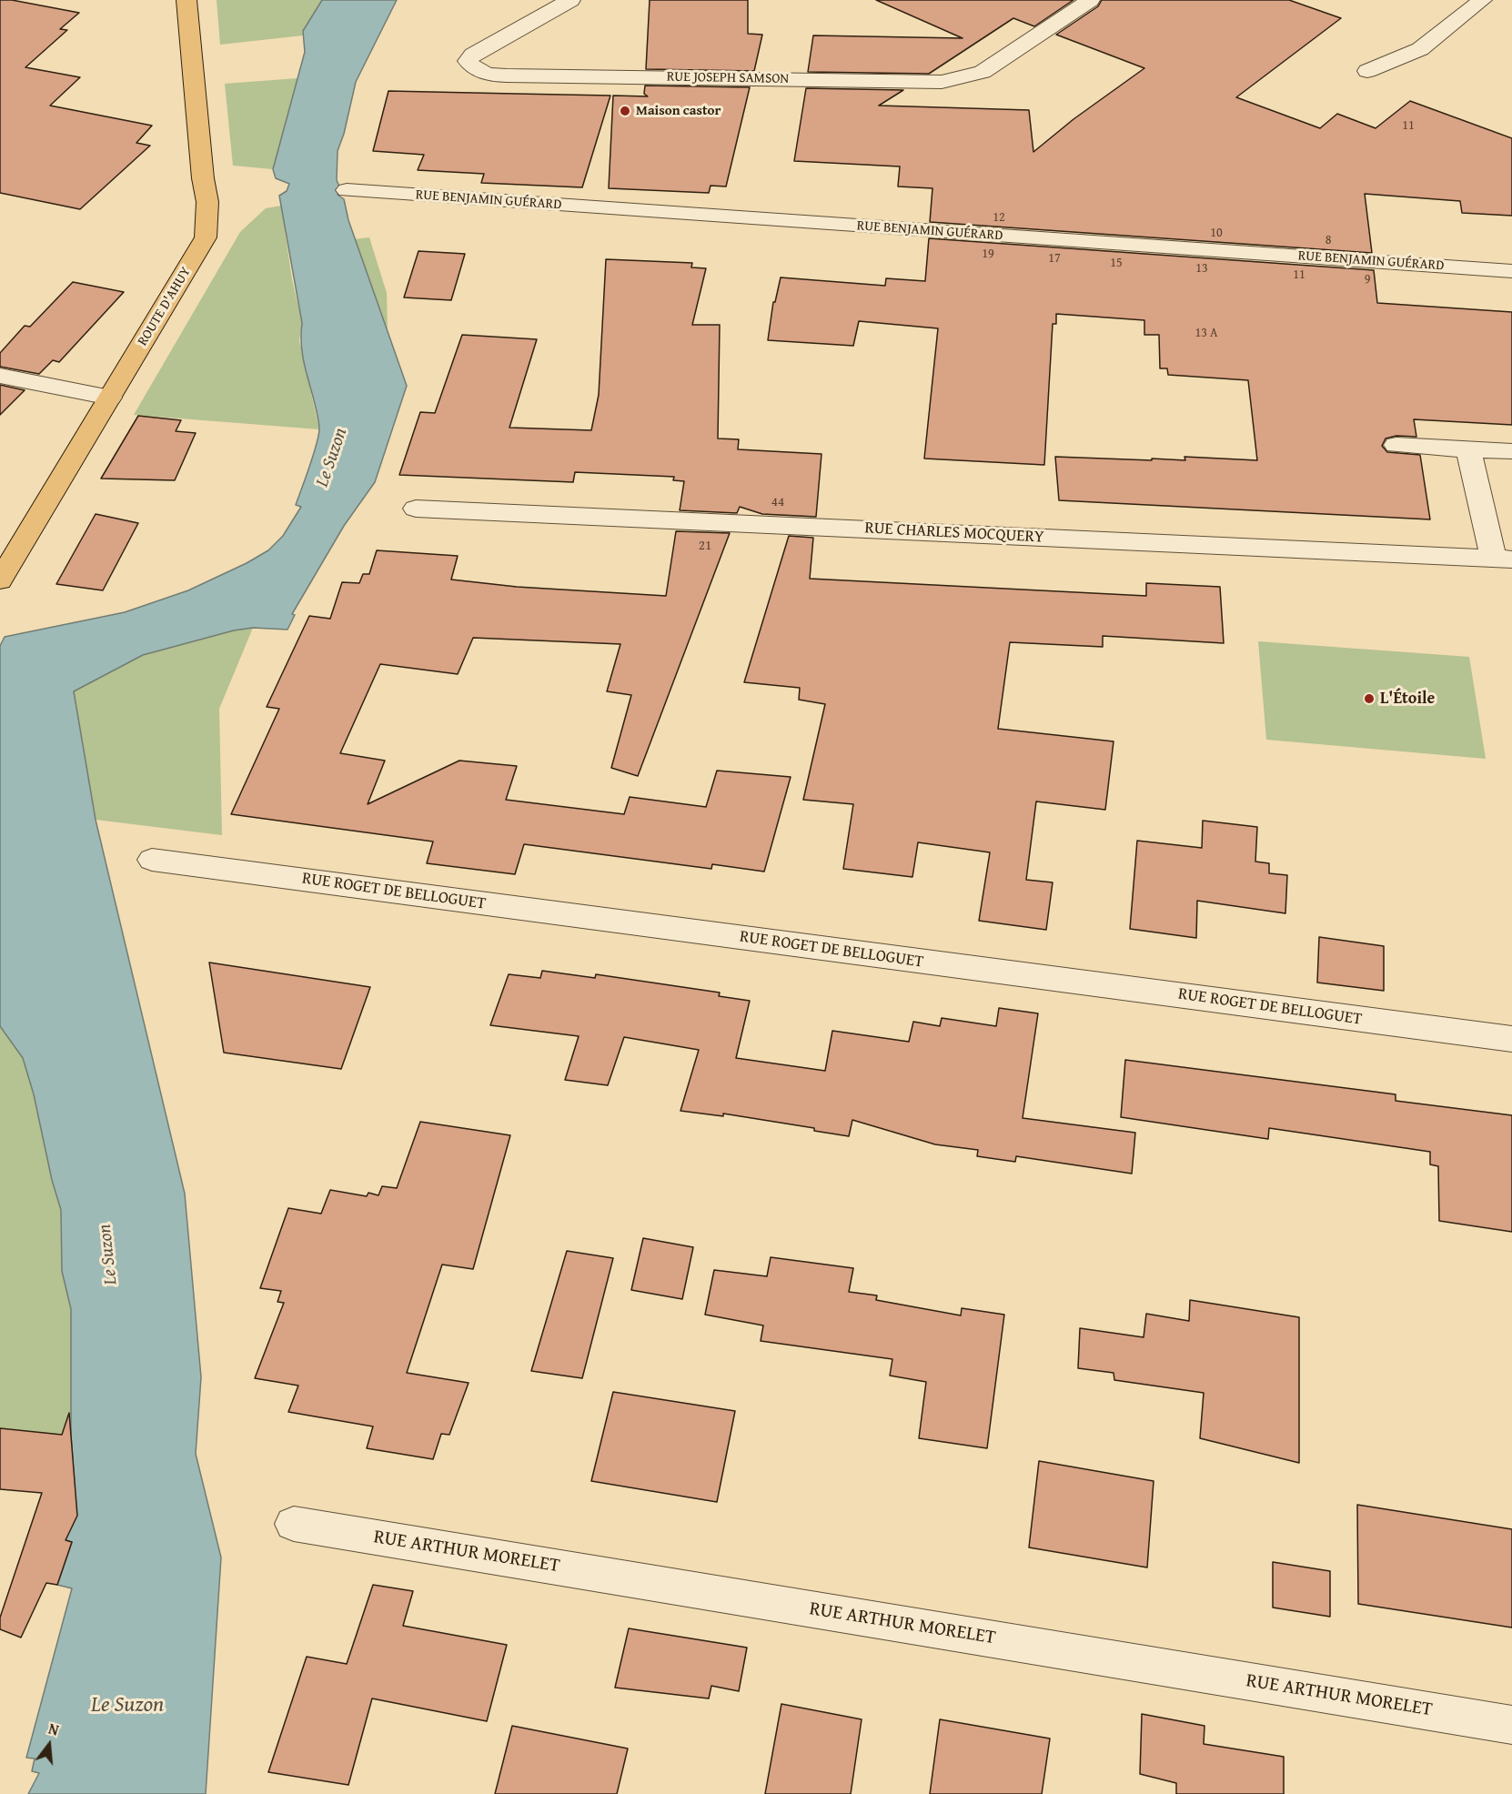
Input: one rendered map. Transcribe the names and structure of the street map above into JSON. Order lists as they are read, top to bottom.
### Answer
{
  "streets": {
    "main road": ["ROUTE D'AHUY"],
    "street": [
      "RUE JOSEPH SAMSON",
      "RUE BENJAMIN GUÉRARD",
      "RUE CHARLES MOCQUERY",
      "RUE ROGET DE BELLOGUET",
      "RUE ARTHUR MORELET"
    ]
  },
  "water": ["Le Suzon"],
  "places": ["Maison castor", "L'Étoile"],
  "house_numbers": [
    "11",
    "12",
    "10",
    "8",
    "19",
    "17",
    "15",
    "13",
    "11",
    "9",
    "13 A",
    "44",
    "21"
  ],
  "north": "top"
}
